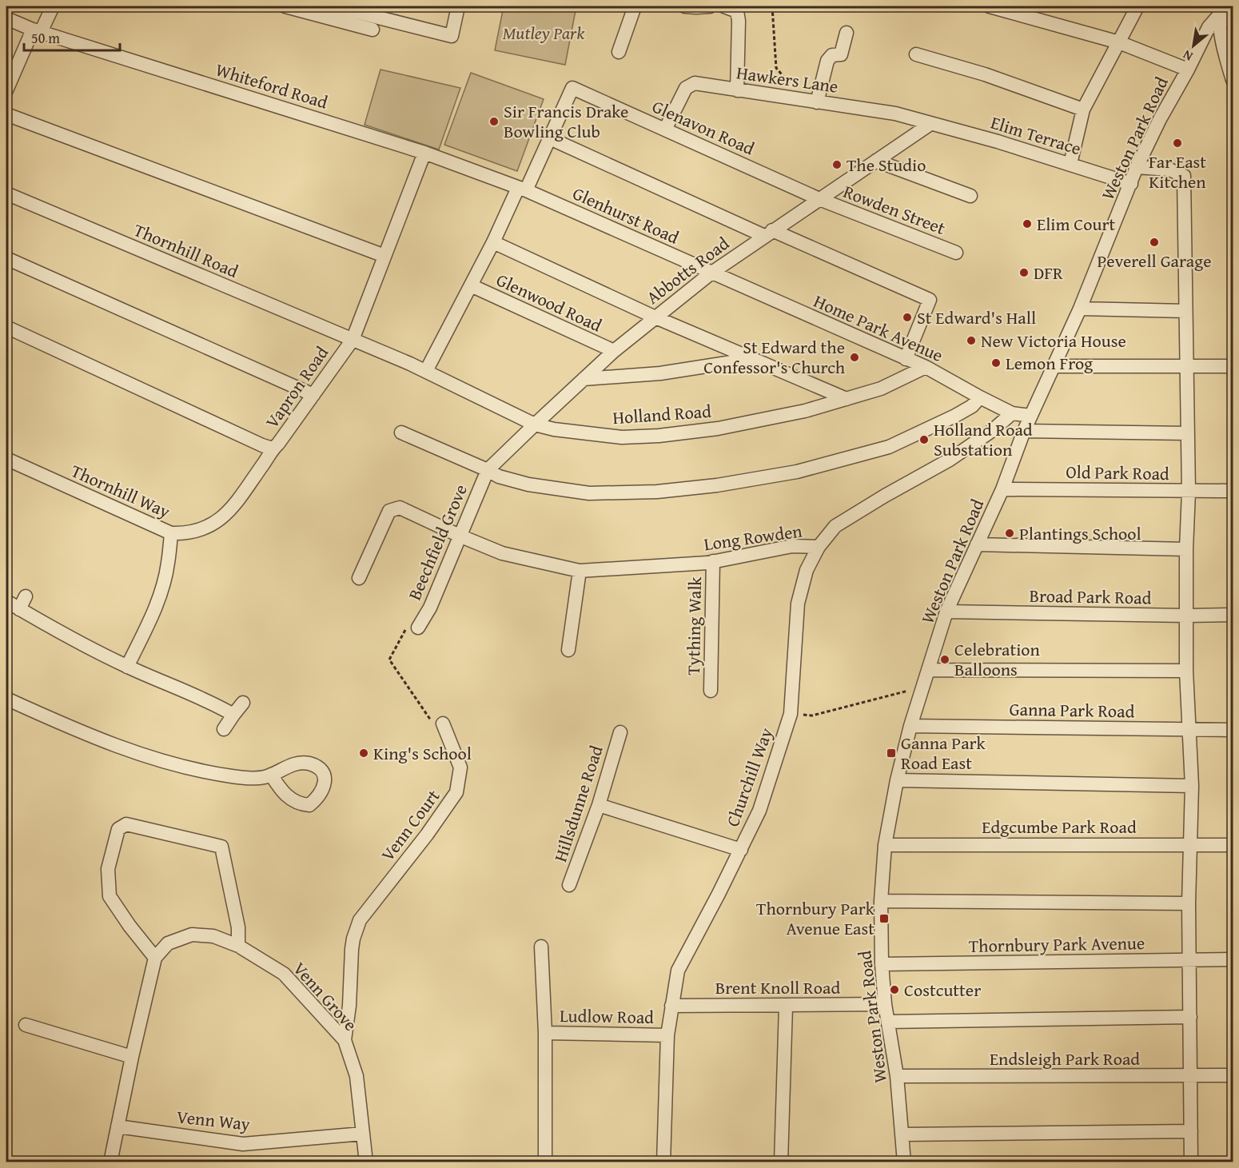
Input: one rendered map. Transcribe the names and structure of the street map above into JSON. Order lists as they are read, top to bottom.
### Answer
{
  "streets": {
    "street": [
      "Hawkers Lane",
      "Whiteford Road",
      "Glenavon Road",
      "Elim Terrace",
      "Weston Park Road",
      "Rowden Street",
      "Glenhurst Road",
      "Thornhill Road",
      "Abbotts Road",
      "Glenwood Road",
      "Home Park Avenue",
      "Vapron Road",
      "Holland Road",
      "Old Park Road",
      "Thornhill Way",
      "Long Rowden",
      "Beechfield Grove",
      "Broad Park Road",
      "Tything Walk",
      "Ganna Park Road",
      "Churchill Way",
      "Hillsdunne Road",
      "Venn Court",
      "Edgcumbe Park Road",
      "Thornbury Park Avenue",
      "Brent Knoll Road",
      "Venn Grove",
      "Ludlow Road",
      "Endsleigh Park Road",
      "Venn Way"
    ]
  },
  "crossings": [
    ["Hawkers Lane", "Glenavon Road"],
    ["Hawkers Lane", "Elim Terrace"],
    ["Hawkers Lane", "Abbotts Road"],
    ["Whiteford Road", "Glenhurst Road"],
    ["Whiteford Road", "Vapron Road"],
    ["Glenavon Road", "Rowden Street"],
    ["Glenavon Road", "Abbotts Road"],
    ["Elim Terrace", "Weston Park Road"],
    ["Elim Terrace", "Abbotts Road"],
    ["Weston Park Road", "Home Park Avenue"],
    ["Weston Park Road", "Old Park Road"],
    ["Weston Park Road", "Broad Park Road"],
    ["Weston Park Road", "Ganna Park Road"],
    ["Weston Park Road", "Edgcumbe Park Road"],
    ["Weston Park Road", "Thornbury Park Avenue"],
    ["Weston Park Road", "Brent Knoll Road"],
    ["Weston Park Road", "Endsleigh Park Road"],
    ["Rowden Street", "Abbotts Road"],
    ["Glenhurst Road", "Abbotts Road"],
    ["Glenhurst Road", "Home Park Avenue"],
    ["Thornhill Road", "Vapron Road"],
    ["Thornhill Road", "Holland Road"],
    ["Abbotts Road", "Glenwood Road"],
    ["Abbotts Road", "Home Park Avenue"],
    ["Abbotts Road", "Holland Road"],
    ["Abbotts Road", "Beechfield Grove"],
    ["Home Park Avenue", "Holland Road"],
    ["Home Park Avenue", "Long Rowden"],
    ["Vapron Road", "Holland Road"],
    ["Vapron Road", "Thornhill Way"],
    ["Long Rowden", "Beechfield Grove"],
    ["Long Rowden", "Tything Walk"],
    ["Long Rowden", "Churchill Way"],
    ["Churchill Way", "Brent Knoll Road"],
    ["Churchill Way", "Ludlow Road"],
    ["Venn Court", "Venn Grove"],
    ["Venn Grove", "Venn Way"]
  ],
  "parks": ["Mutley Park"],
  "places": {
    "other": [
      "Sir Francis Drake Bowling Club",
      "Far East Kitchen",
      "The Studio",
      "Elim Court",
      "Peverell Garage",
      "DFR",
      "St Edward's Hall",
      "New Victoria House",
      "St Edward the Confessor's Church",
      "Lemon Frog",
      "Holland Road Substation",
      "Plantings School",
      "Celebration Balloons",
      "King's School",
      "Costcutter"
    ],
    "transit": ["Ganna Park Road East", "Thornbury Park Avenue East"]
  },
  "scale_bar": "50 m",
  "north": "bottom left"
}
